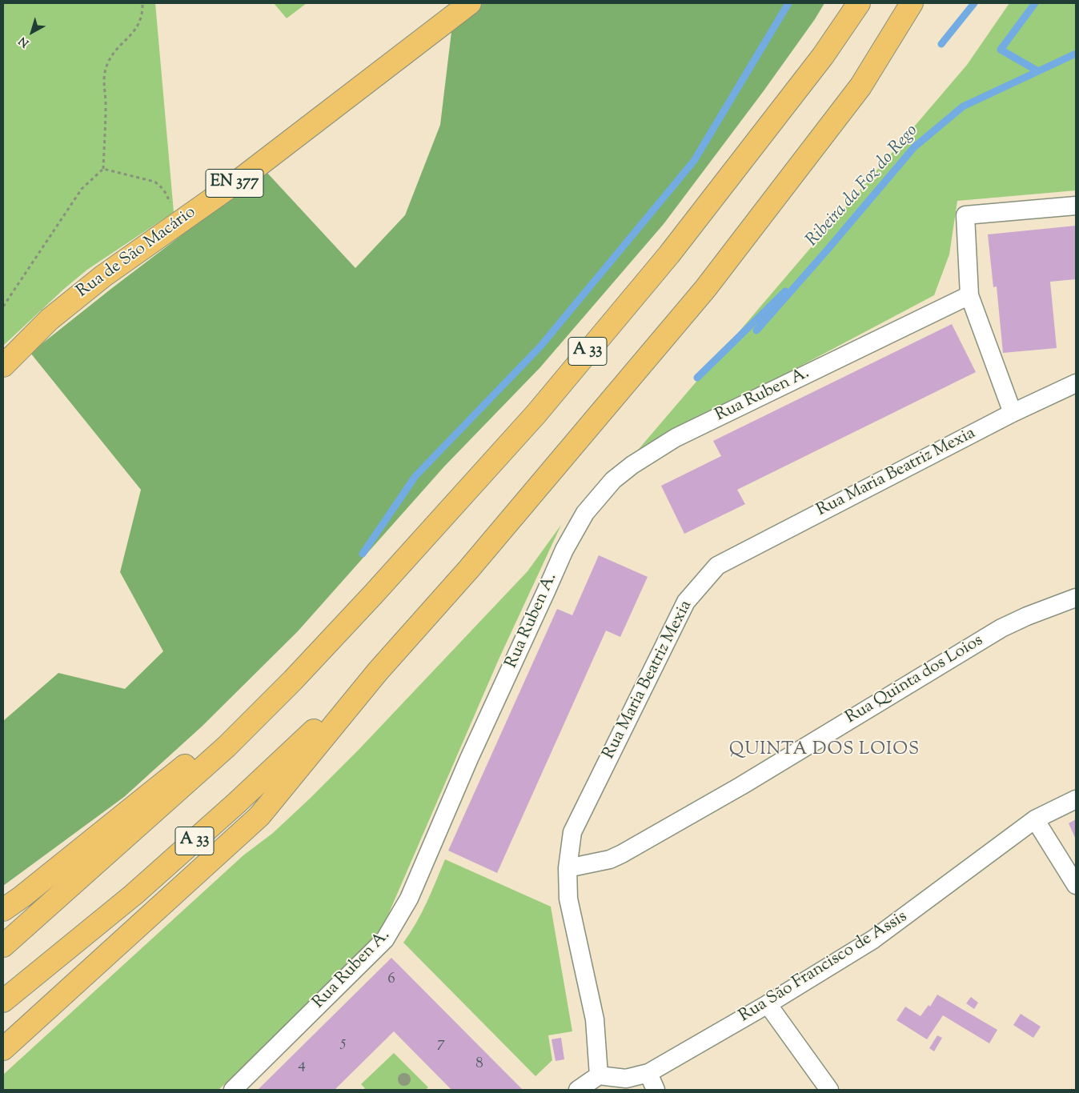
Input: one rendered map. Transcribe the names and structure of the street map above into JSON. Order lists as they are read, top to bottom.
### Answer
{
  "streets": {
    "main road": ["EN 377", "Rua de São Macário", "A 33"],
    "street": [
      "Rua Ruben A.",
      "Rua Maria Beatriz Mexia",
      "Rua Quinta dos Loios",
      "Rua São Francisco de Assis"
    ]
  },
  "crossings": [
    ["Rua Maria Beatriz Mexia", "Rua Quinta dos Loios"],
    ["Rua Maria Beatriz Mexia", "Rua São Francisco de Assis"]
  ],
  "districts": ["QUINTA DOS LOIOS"],
  "water": ["Ribeira da Foz do Rego"],
  "house_numbers": [
    "6",
    "5",
    "7",
    "8",
    "4"
  ],
  "north": "bottom left"
}
